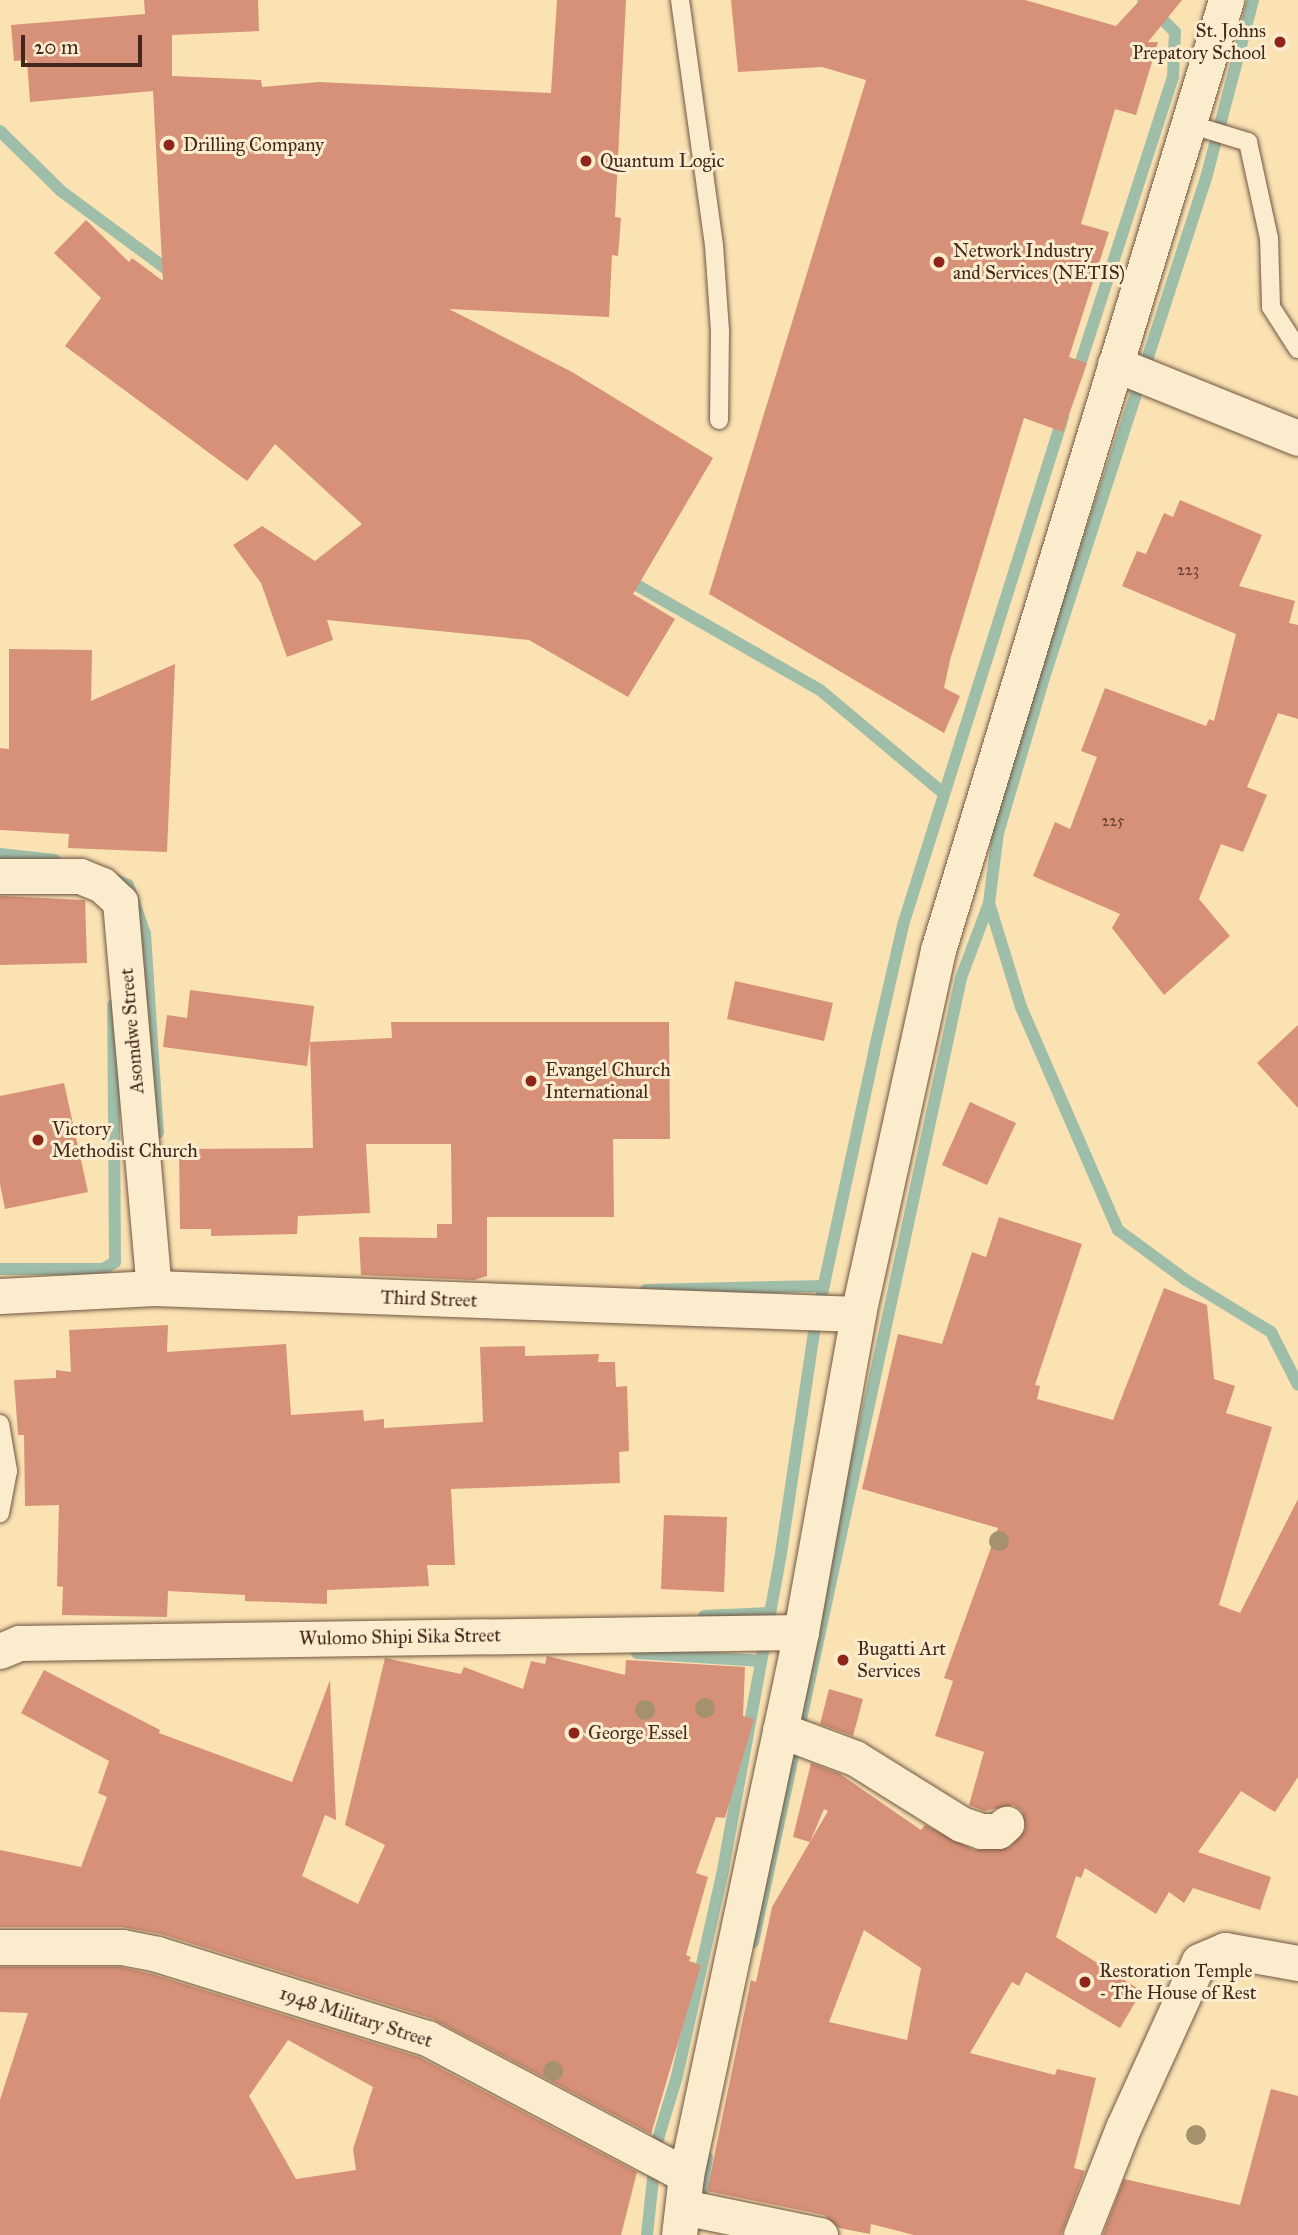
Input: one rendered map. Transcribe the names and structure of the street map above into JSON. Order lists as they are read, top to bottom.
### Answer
{
  "streets": {
    "street": [
      "Asomdwe Street",
      "Third Street",
      "Wulomo Shipi Sika Street",
      "1948 Military Street"
    ]
  },
  "crossings": [
    ["Asomdwe Street", "Third Street"]
  ],
  "places": [
    "St. Johns Prepatory School",
    "Drilling Company",
    "Quantum Logic",
    "Network Industry and Services (NETIS)",
    "Evangel Church International",
    "Victory Methodist Church",
    "Bugatti Art Services",
    "George Essel",
    "Restoration Temple - The House of Rest"
  ],
  "house_numbers": ["223", "225"],
  "scale_bar": "20 m"
}
